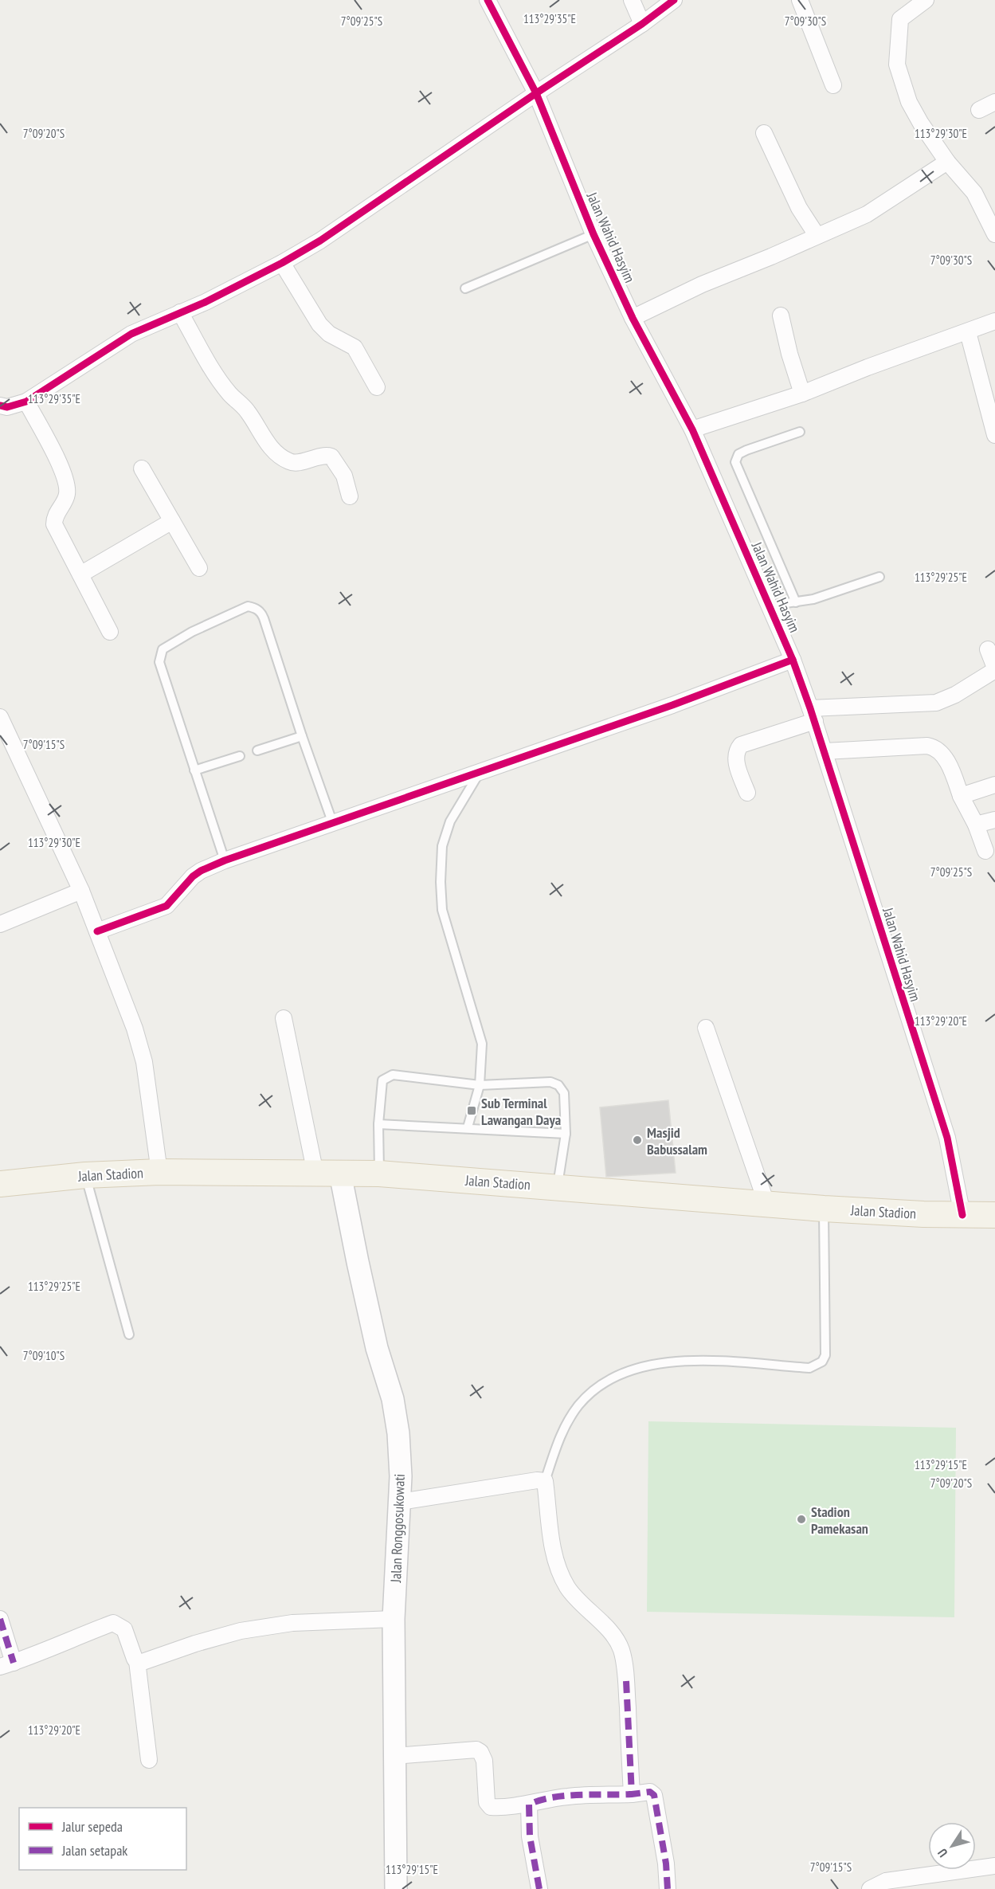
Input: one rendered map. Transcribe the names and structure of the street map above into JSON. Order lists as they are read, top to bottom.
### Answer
{
  "streets": {
    "main road": ["Jalan Stadion", "Jalan Ronggosukowati"],
    "street": ["Jalan Wahid Hasyim"]
  },
  "crossings": [
    ["Jalan Wahid Hasyim", "Jalan Stadion"],
    ["Jalan Stadion", "Jalan Ronggosukowati"]
  ],
  "places": {
    "transit": ["Sub Terminal Lawangan Daya"],
    "other": ["Masjid Babussalam", "Stadion Pamekasan"]
  },
  "legend": ["Jalur sepeda", "Jalan setapak"],
  "north": "bottom left",
  "coordinates": [
    "113°29'35\"E",
    "7°09'25\"S",
    "7°09'30\"S",
    "7°09'20\"S",
    "113°29'30\"E",
    "113°29'25\"E",
    "7°09'15\"S",
    "113°29'20\"E",
    "7°09'10\"S",
    "113°29'15\"E"
  ]
}
